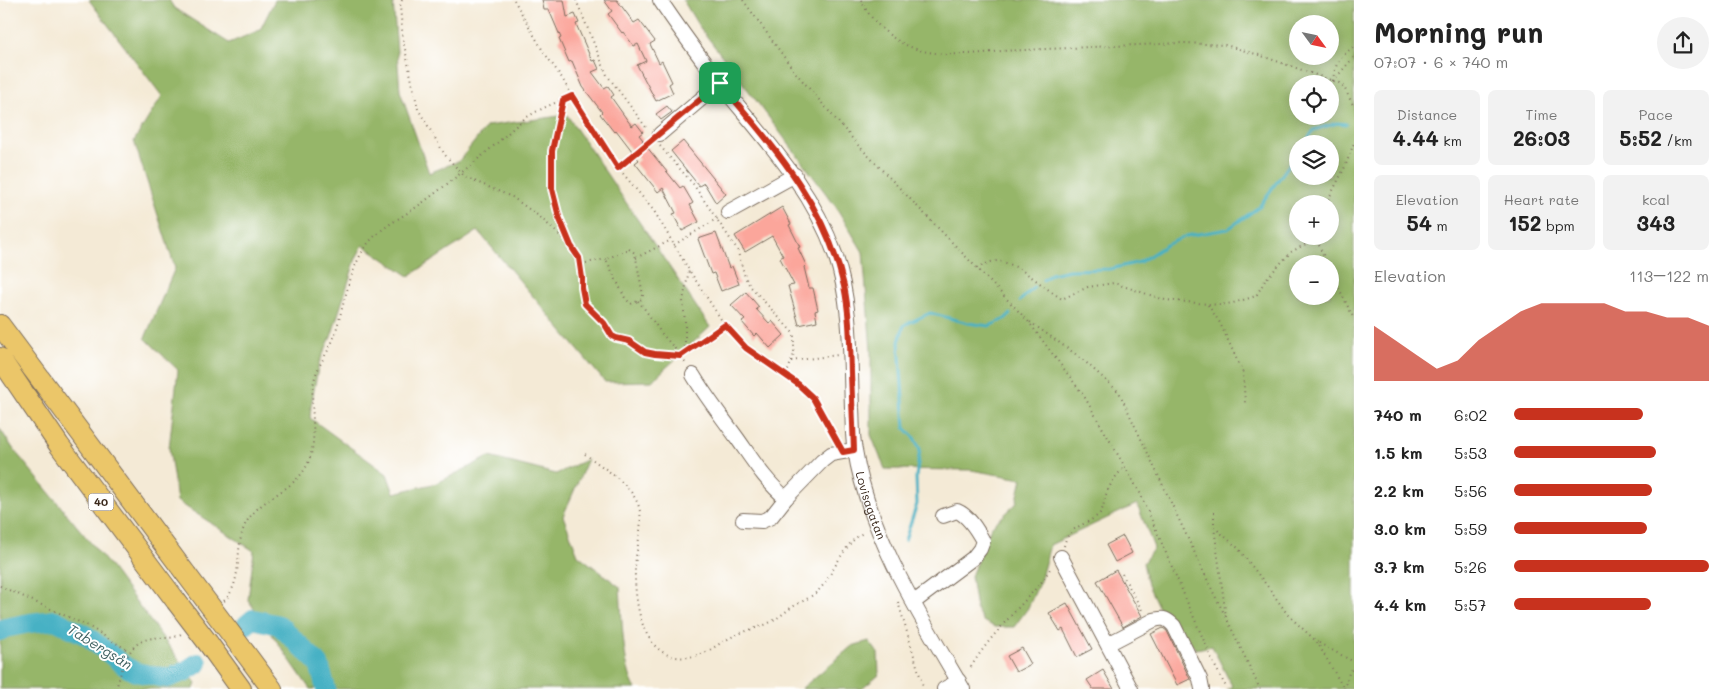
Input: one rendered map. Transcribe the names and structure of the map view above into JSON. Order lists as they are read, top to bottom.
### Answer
{
  "streets": {
    "highway": ["40"],
    "street": ["Lovisagatan"]
  },
  "water": ["Tabergsån"],
  "north": "bottom right",
  "page": {
    "heading": ["Morning run", "07:07 · 6 × 740 m"],
    "map_buttons": ["+", "−"],
    "stats": [
      ["Distance", "4.44 km"],
      ["Time", "26:03"],
      ["Pace", "5:52 /km"],
      ["Elevation", "54 m"],
      ["Heart rate", "152 bpm"],
      ["kcal", "343"]
    ],
    "chart": ["Elevation", "113–122 m"],
    "list": [
      {
        "name": "740 m",
        "note": "6:02"
      },
      {
        "name": "1.5 km",
        "note": "5:53"
      },
      {
        "name": "2.2 km",
        "note": "5:56"
      },
      {
        "name": "3.0 km",
        "note": "5:59"
      },
      {
        "name": "3.7 km",
        "note": "5:26"
      },
      {
        "name": "4.4 km",
        "note": "5:57"
      }
    ]
  }
}
